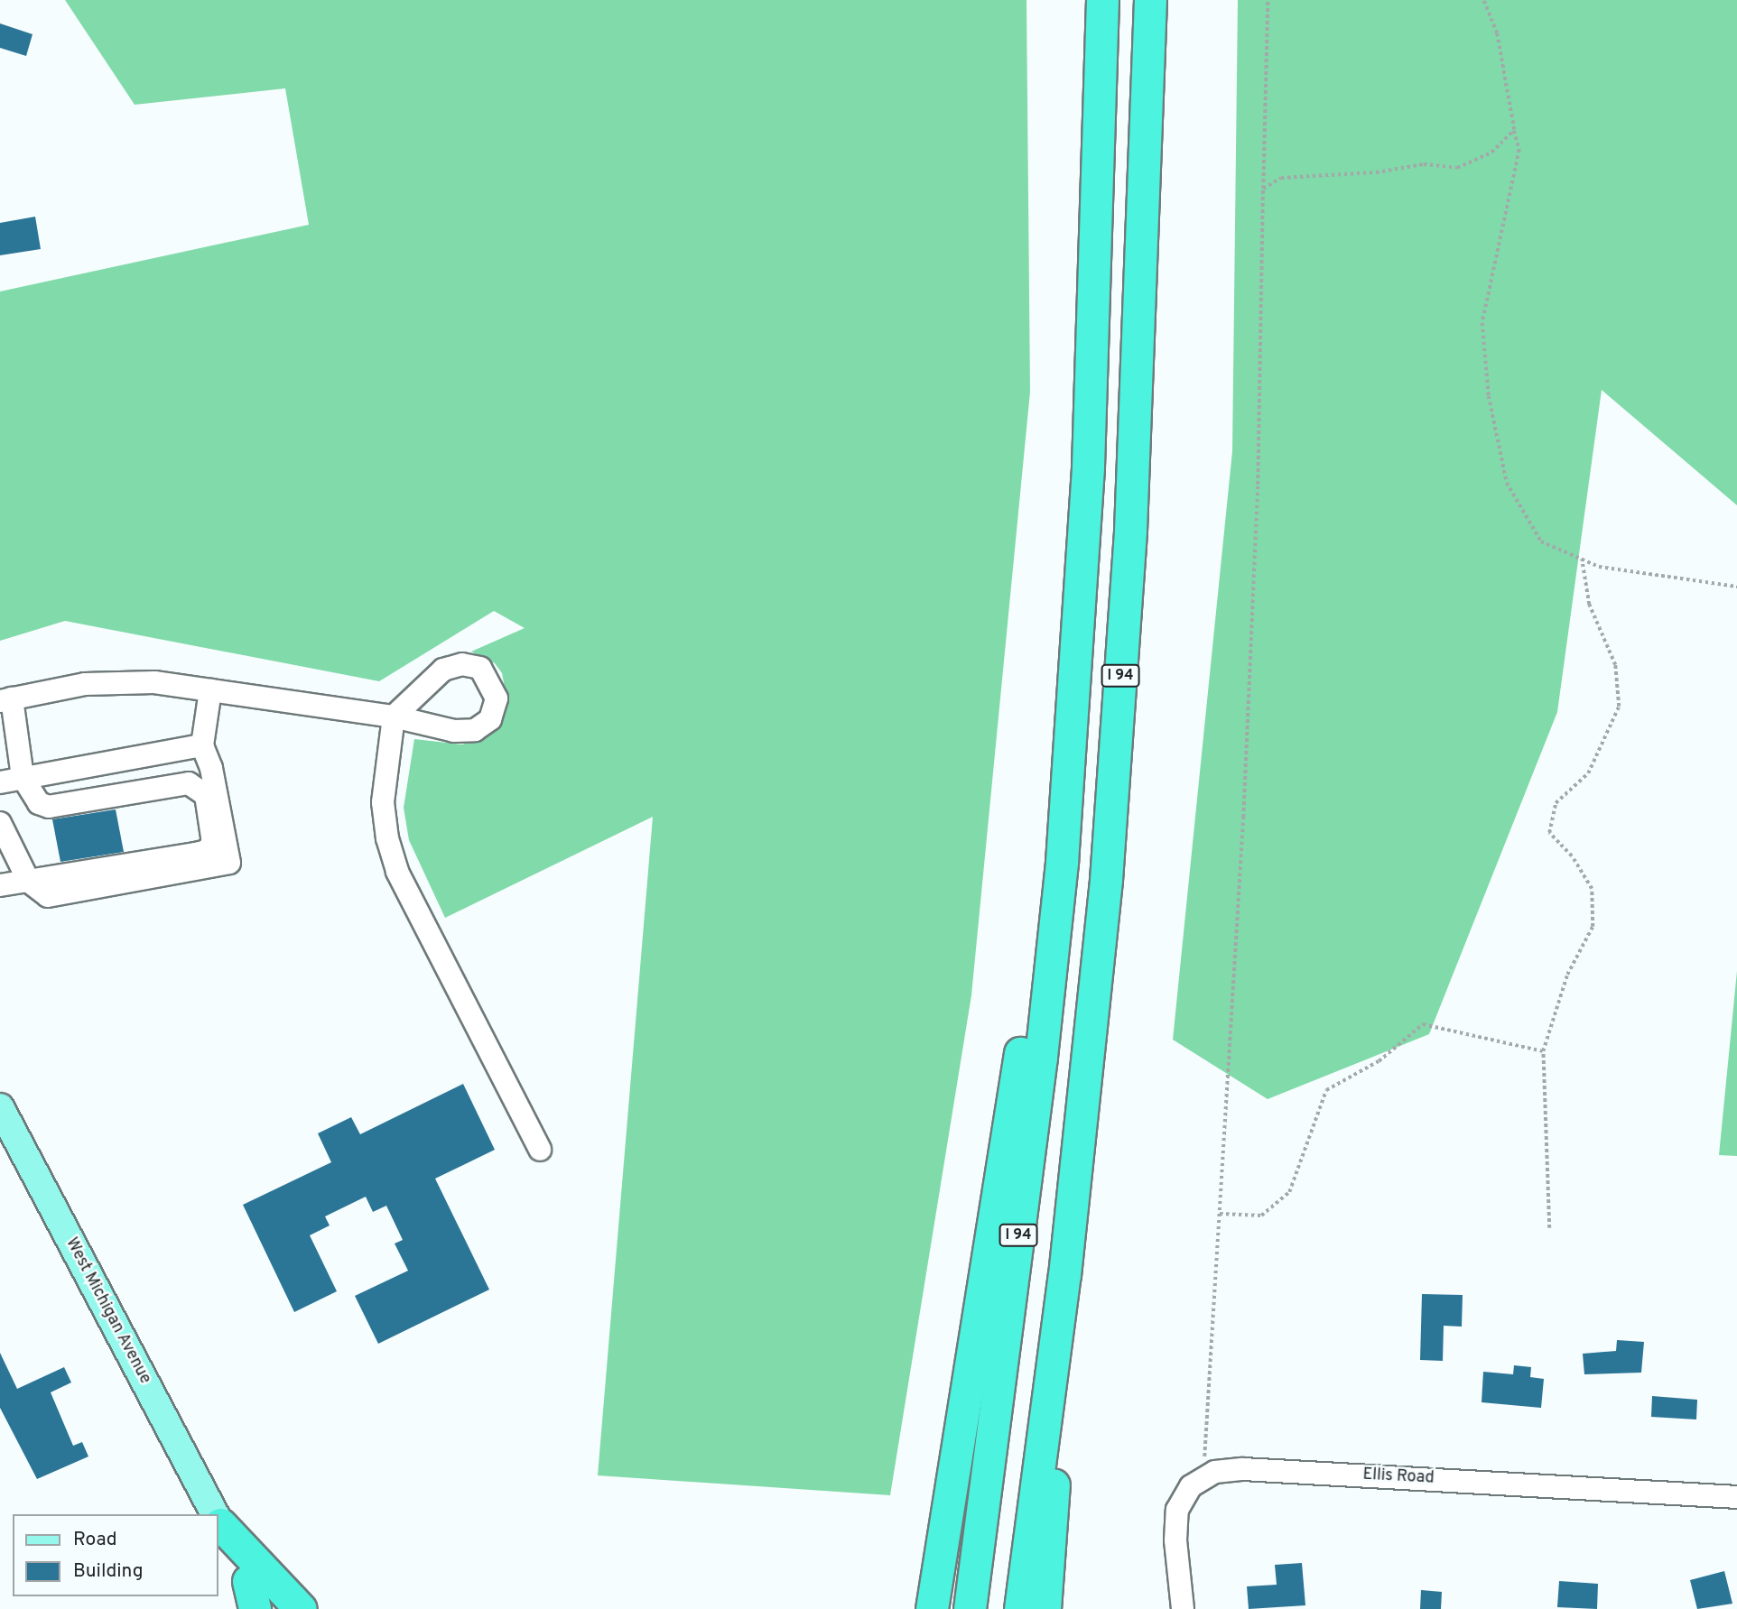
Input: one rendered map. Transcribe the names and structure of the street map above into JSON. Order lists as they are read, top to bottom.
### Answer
{
  "streets": {
    "highway": ["I 94"],
    "main road": ["West Michigan Avenue"],
    "street": ["Ellis Road"]
  },
  "legend": ["Road", "Building"]
}
